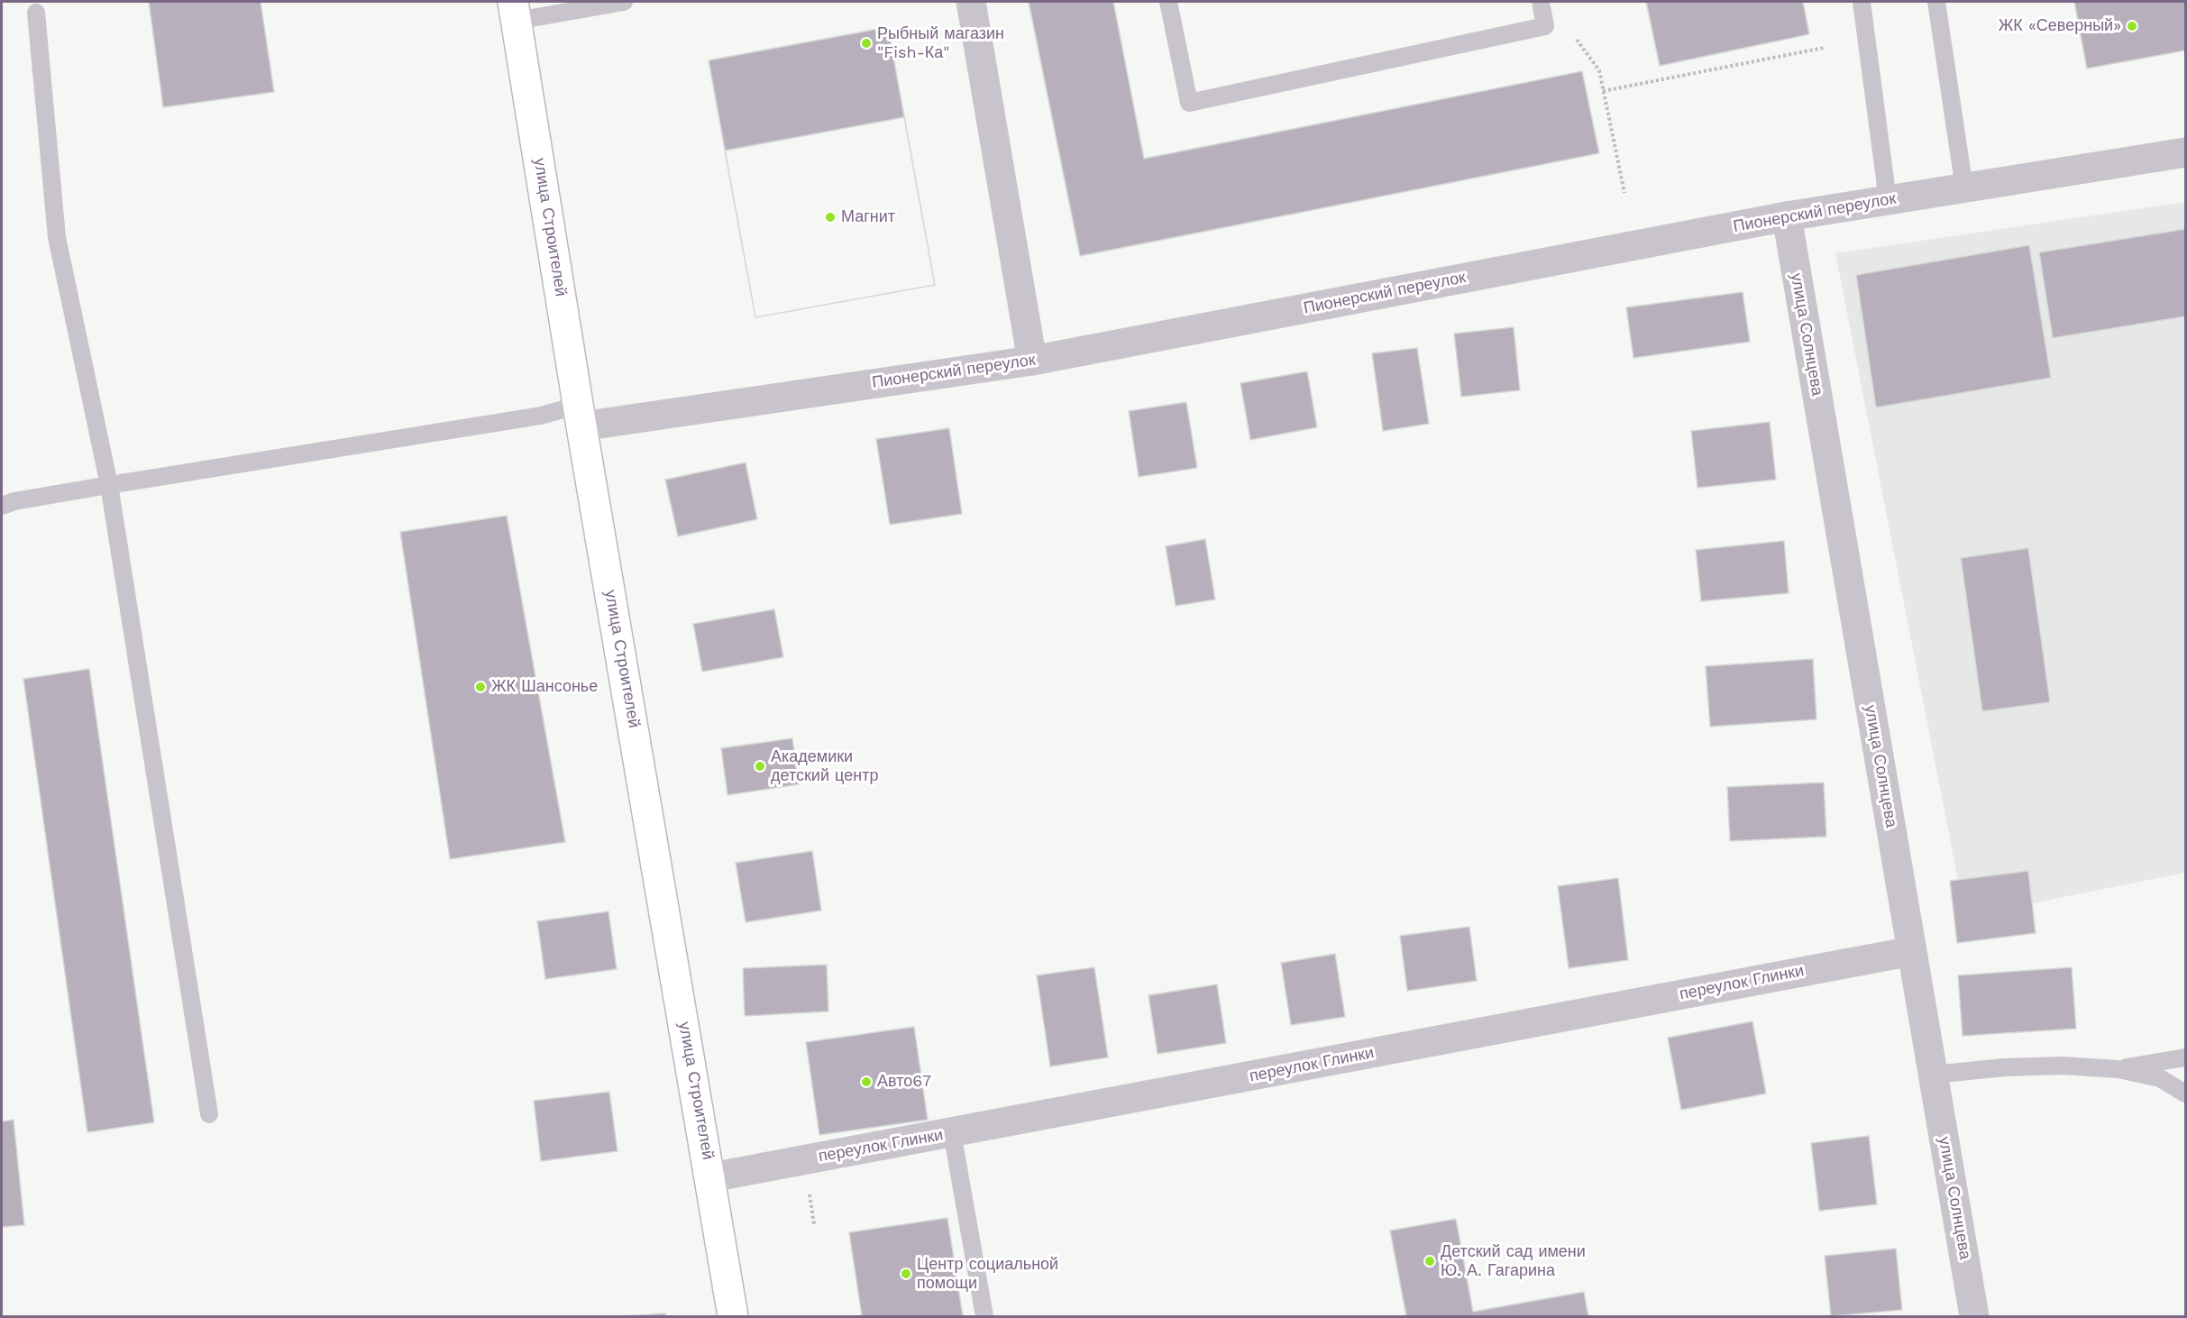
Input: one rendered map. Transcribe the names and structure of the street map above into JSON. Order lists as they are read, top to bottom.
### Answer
{
  "streets": {
    "main road": ["улица Строителей"],
    "street": ["Пионерский переулок", "улица Солнцева", "переулок Глинки"]
  },
  "crossings": [
    ["Пионерский переулок", "улица Строителей"],
    ["Пионерский переулок", "улица Солнцева"],
    ["улица Строителей", "переулок Глинки"],
    ["улица Солнцева", "переулок Глинки"]
  ],
  "places": [
    "ЖК «Северный»",
    "Рыбный магазин \"Fish-Ка\"",
    "Магнит",
    "ЖК Шансонье",
    "Академики детский центр",
    "Авто67",
    "Детский сад имени Ю. А. Гагарина",
    "Центр социальной помощи"
  ]
}
